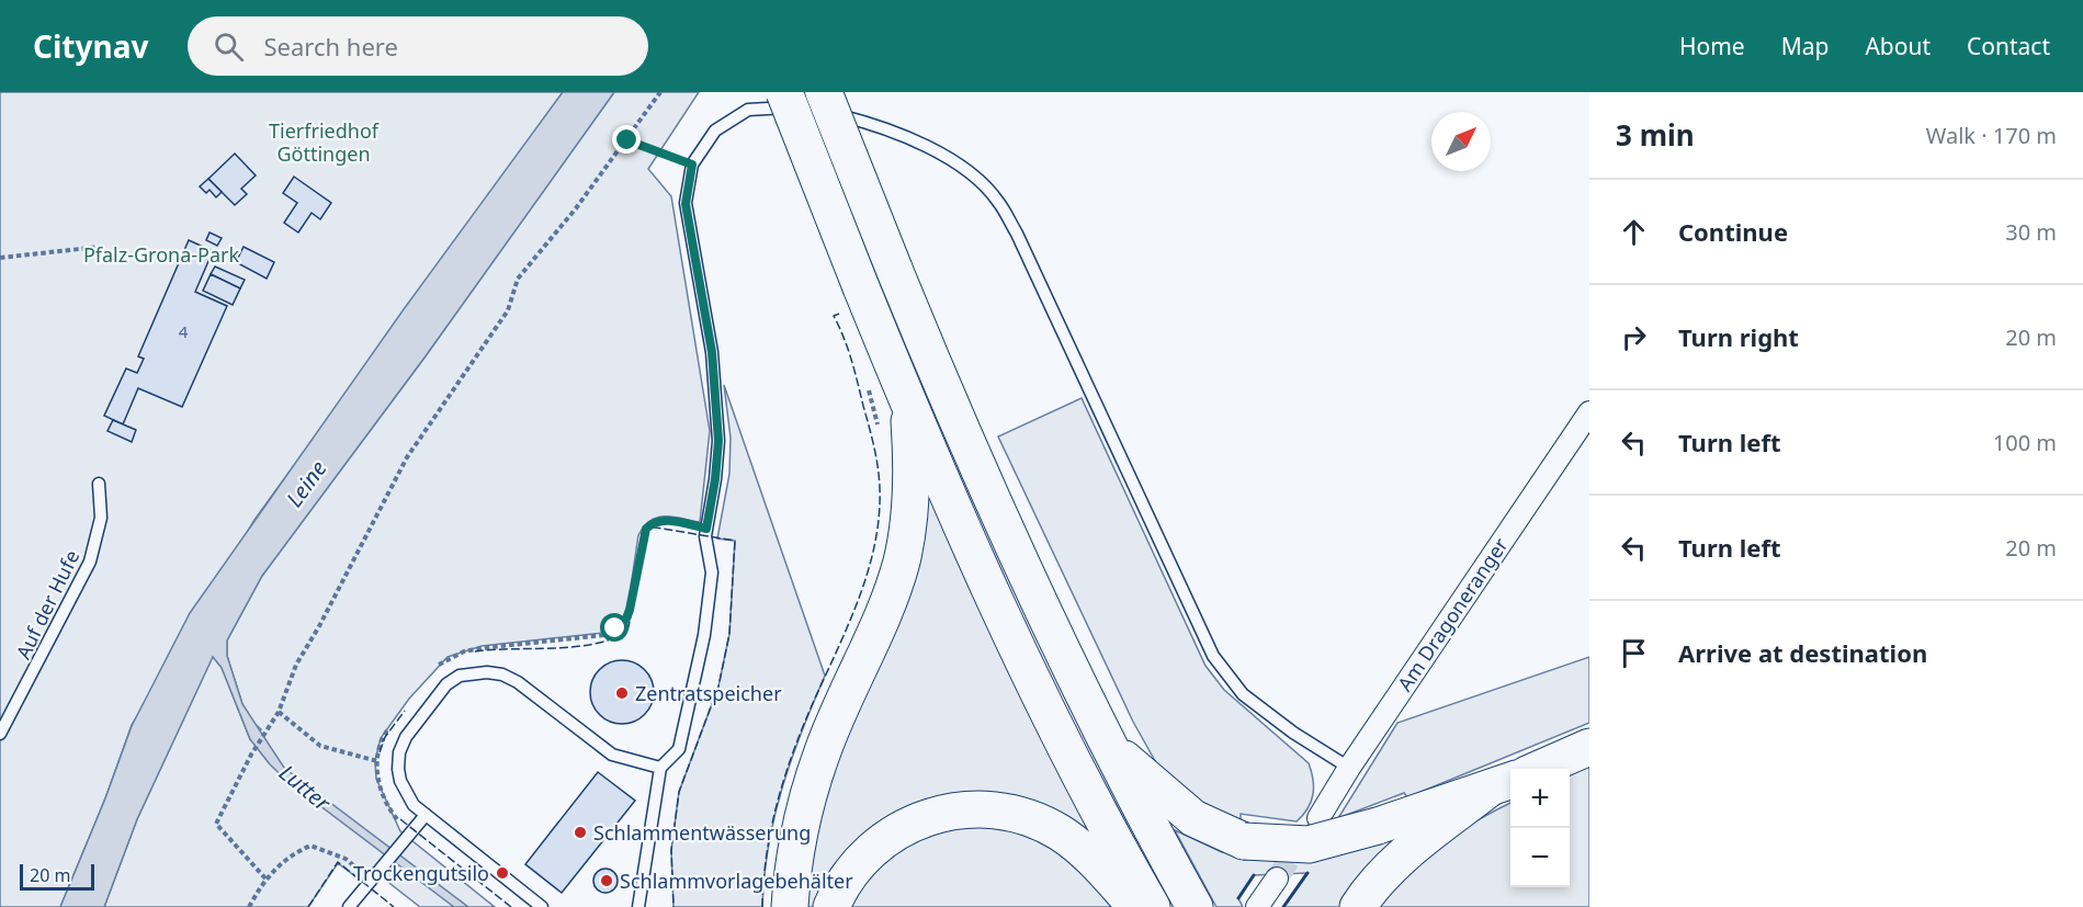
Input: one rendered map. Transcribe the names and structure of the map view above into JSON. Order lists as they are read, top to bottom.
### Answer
{
  "streets": {
    "street": ["Am Dragoneranger"],
    "lane": ["Auf der Hufe"]
  },
  "water": ["Leine", "Lutter"],
  "parks": ["Tierfriedhof Göttingen", "Pfalz-Grona-Park"],
  "places": [
    "Zentratspeicher",
    "Schlammentwässerung",
    "Trockengutsilo",
    "Schlammvorlagebehälter"
  ],
  "house_numbers": ["4"],
  "scale_bar": "20 m",
  "north": "top right",
  "page": {
    "header": "Citynav",
    "search": "Search here",
    "nav": [
      "Home",
      "Map",
      "About",
      "Contact"
    ],
    "heading": ["3 min", "Walk · 170 m"],
    "list": [
      ["Continue", "30 m"],
      ["Turn right", "20 m"],
      ["Turn left", "100 m"],
      ["Turn left", "20 m"],
      "Arrive at destination"
    ],
    "map_buttons": ["+", "−"],
    "scale": "20 m"
  }
}
